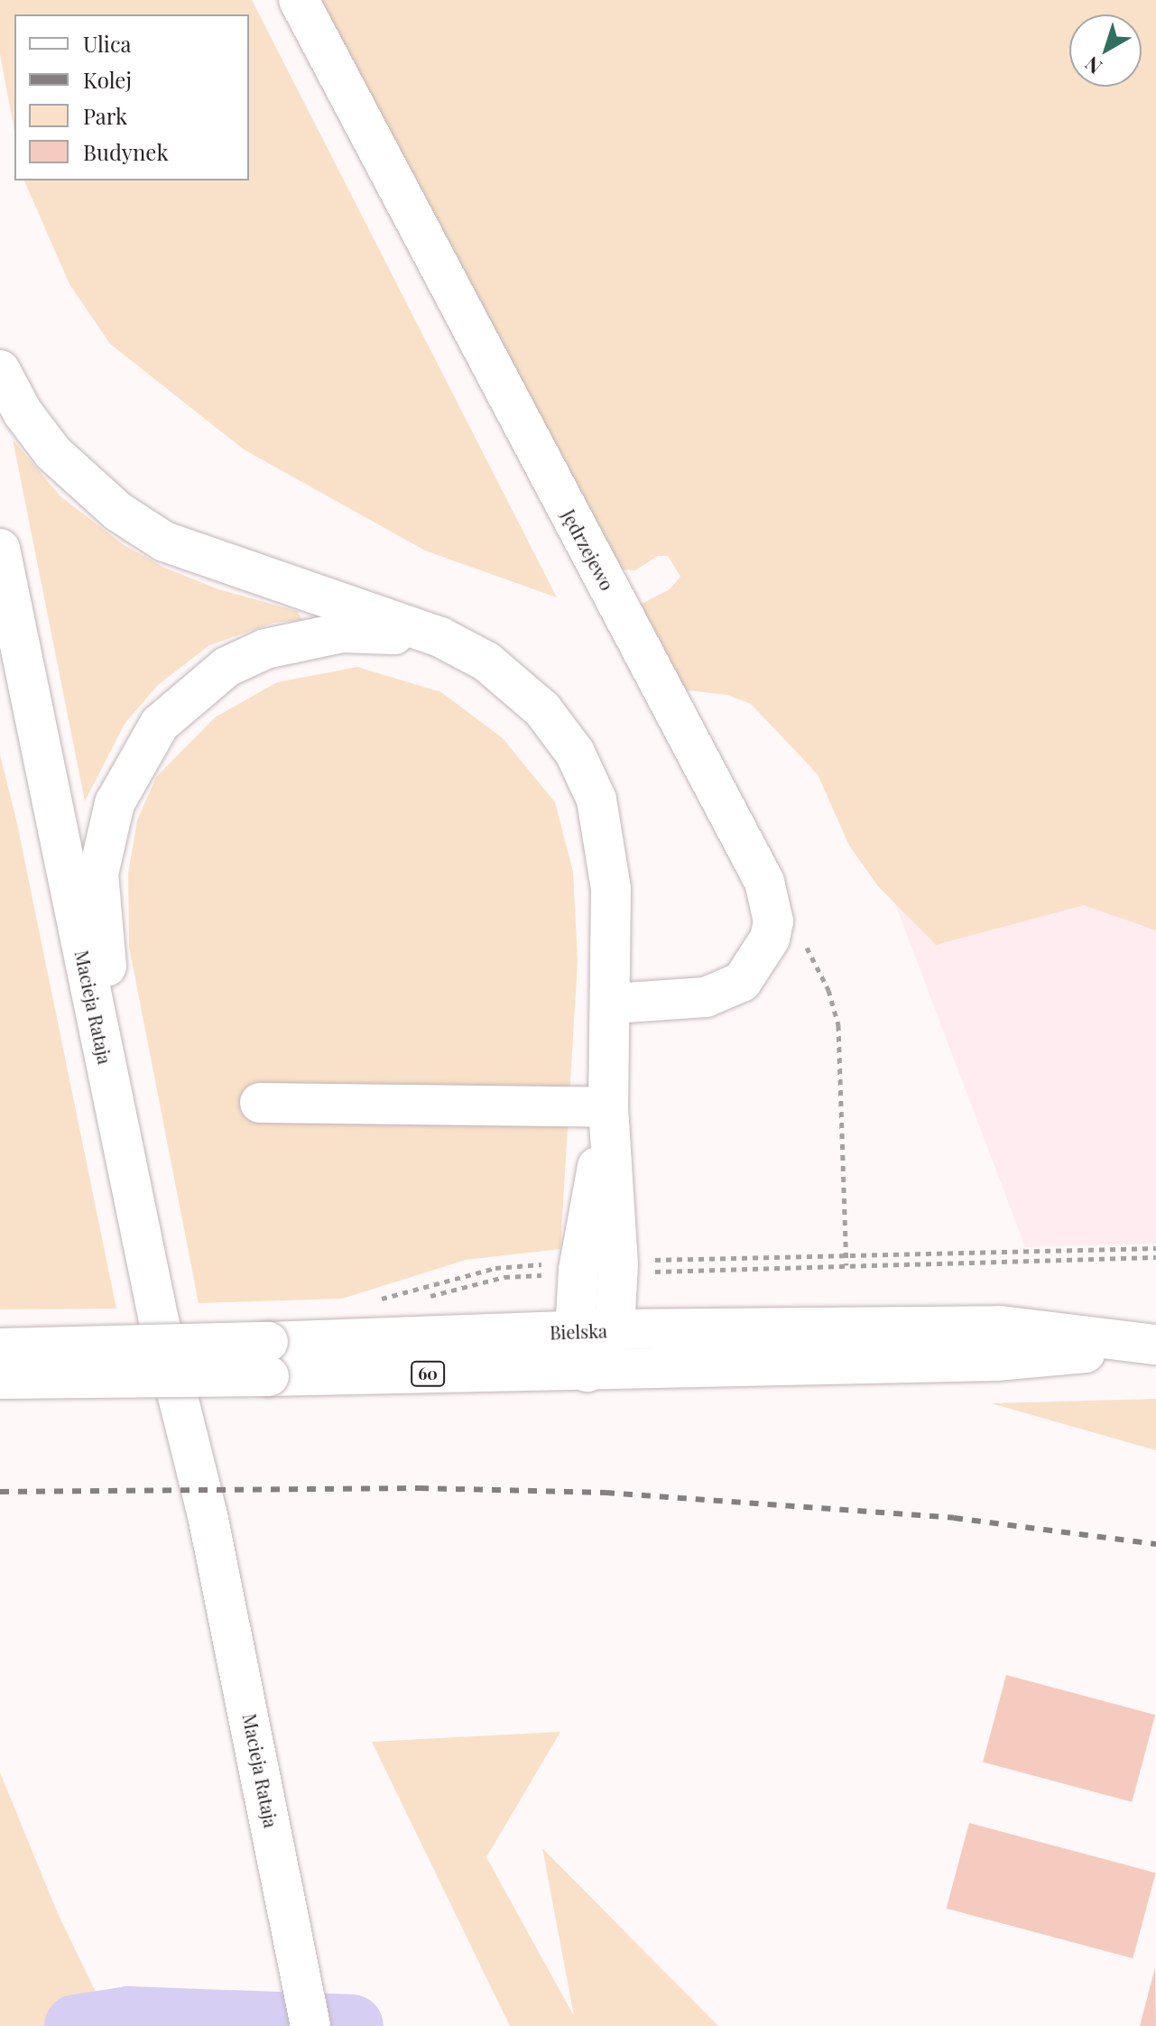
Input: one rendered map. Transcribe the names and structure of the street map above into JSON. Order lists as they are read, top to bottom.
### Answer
{
  "streets": {
    "main road": [
      "Jędrzejewo",
      "Macieja Rataja",
      "Bielska",
      "60"
    ]
  },
  "legend": [
    "Ulica",
    "Kolej",
    "Park",
    "Budynek"
  ],
  "north": "bottom left"
}
